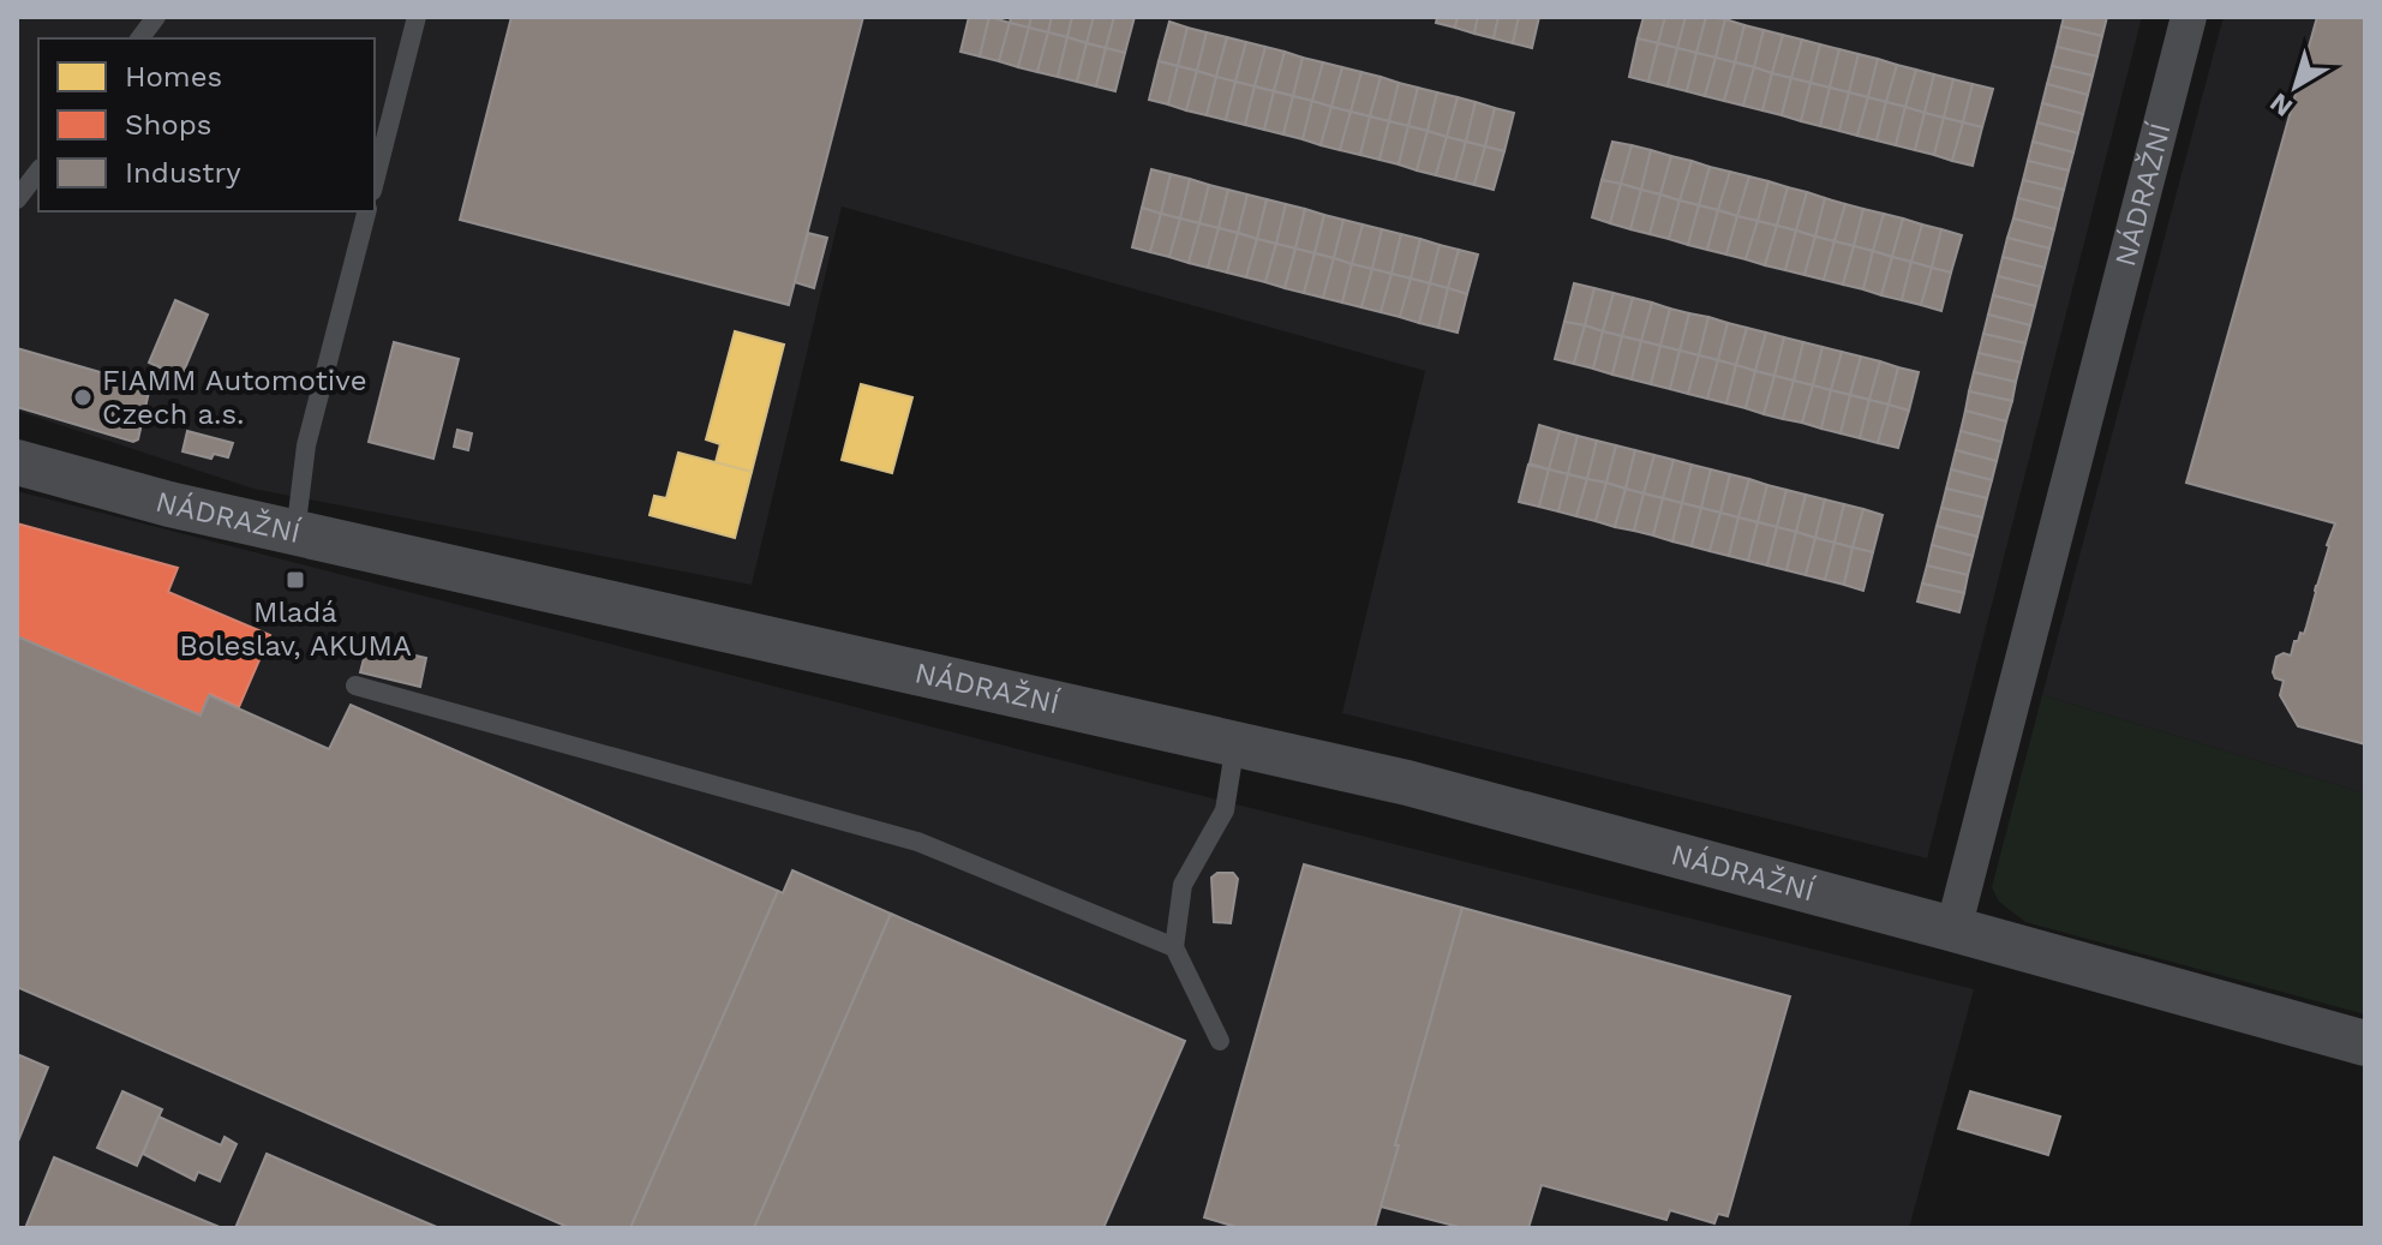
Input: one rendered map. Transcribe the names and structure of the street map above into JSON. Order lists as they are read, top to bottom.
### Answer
{
  "streets": {
    "street": ["NÁDRAŽNÍ"]
  },
  "places": {
    "other": ["FIAMM Automotive Czech a.s."],
    "transit": ["Mladá Boleslav, AKUMA"]
  },
  "legend": ["Homes", "Shops", "Industry"],
  "north": "bottom left"
}
